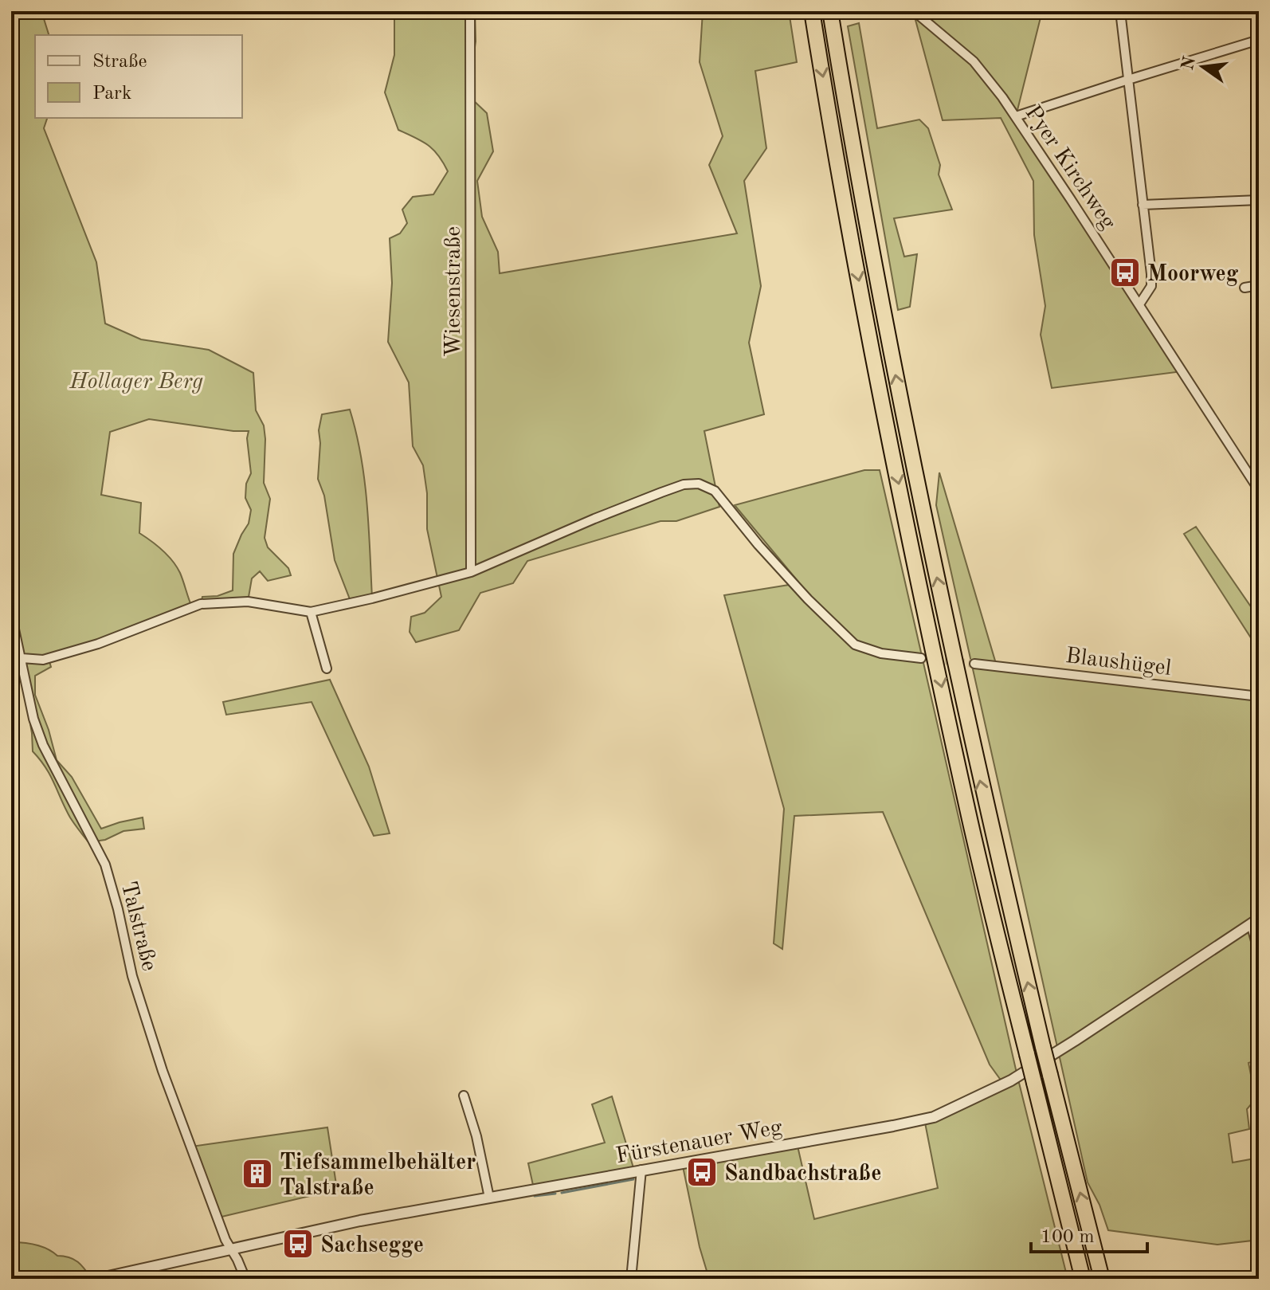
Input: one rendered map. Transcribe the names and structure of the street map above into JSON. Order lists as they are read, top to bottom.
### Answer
{
  "streets": {
    "street": [
      "Pyer Kirchweg",
      "Wiesenstraße",
      "Blaushügel",
      "Talstraße",
      "Fürstenauer Weg"
    ]
  },
  "crossings": [
    ["Talstraße", "Fürstenauer Weg"]
  ],
  "parks": ["Hollager Berg"],
  "places": {
    "bus stop": ["Moorweg", "Sandbachstraße", "Sachsegge"],
    "building": ["Tiefsammelbehälter Talstraße"]
  },
  "legend": ["Straße", "Park"],
  "scale_bar": "100 m",
  "north": "left"
}
